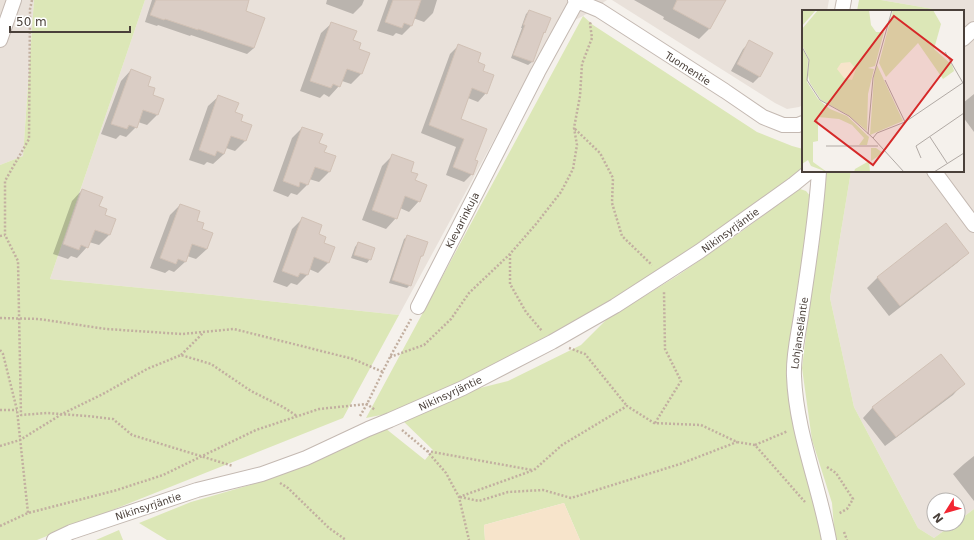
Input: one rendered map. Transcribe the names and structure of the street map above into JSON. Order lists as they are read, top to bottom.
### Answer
{
  "streets": {
    "street": [
      "Tuomentie",
      "Kievarinkuja",
      "Nikinsyrjäntie",
      "Lohjanseläntie"
    ]
  },
  "crossings": [
    ["Tuomentie", "Kievarinkuja"]
  ],
  "scale_bar": "50 m",
  "north": "bottom left"
}
